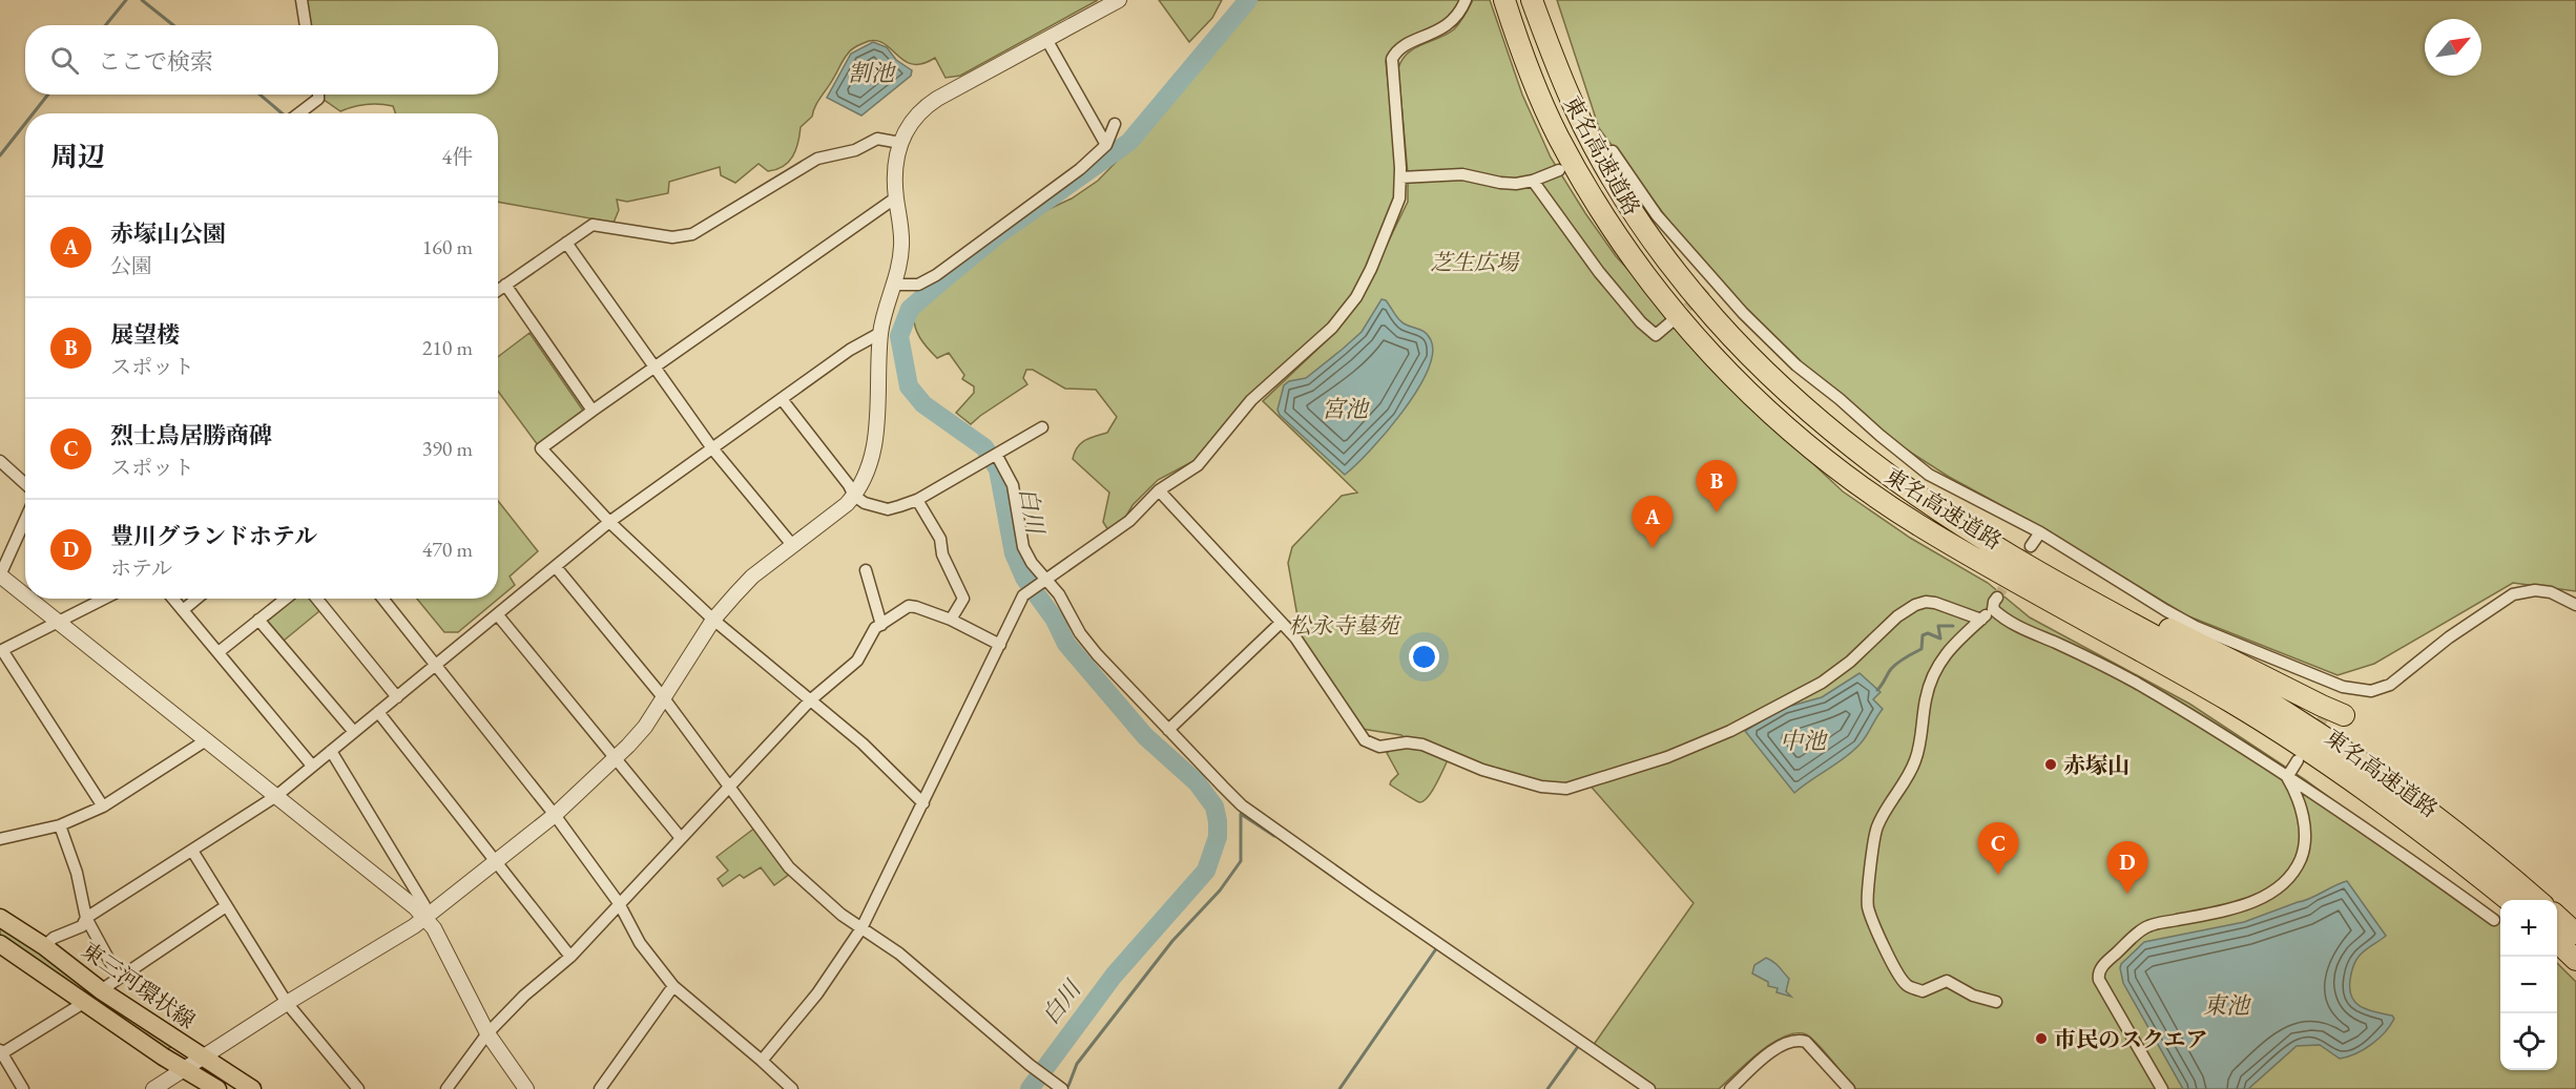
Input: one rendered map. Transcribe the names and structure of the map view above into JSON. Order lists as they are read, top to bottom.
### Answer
{
  "streets": {
    "highway": ["東名高速道路"],
    "main road": ["東三河環状線"]
  },
  "water": [
    "割池",
    "宮池",
    "白川",
    "中池",
    "東池"
  ],
  "parks": ["芝生広場", "松永寺墓苑"],
  "places": ["赤塚山", "市民のスクエア"],
  "north": "top right",
  "page": {
    "search": "ここで検索",
    "heading": ["周辺", "4件"],
    "list": [
      {
        "mark": "A",
        "name": "赤塚山公園",
        "note": "公園",
        "value": "160 m"
      },
      {
        "mark": "B",
        "name": "展望楼",
        "note": "スポット",
        "value": "210 m"
      },
      {
        "mark": "C",
        "name": "烈士鳥居勝商碑",
        "note": "スポット",
        "value": "390 m"
      },
      {
        "mark": "D",
        "name": "豊川グランドホテル",
        "note": "ホテル",
        "value": "470 m"
      }
    ],
    "pins": [
      "B",
      "A",
      "C",
      "D"
    ],
    "map_buttons": ["+", "−"]
  }
}
